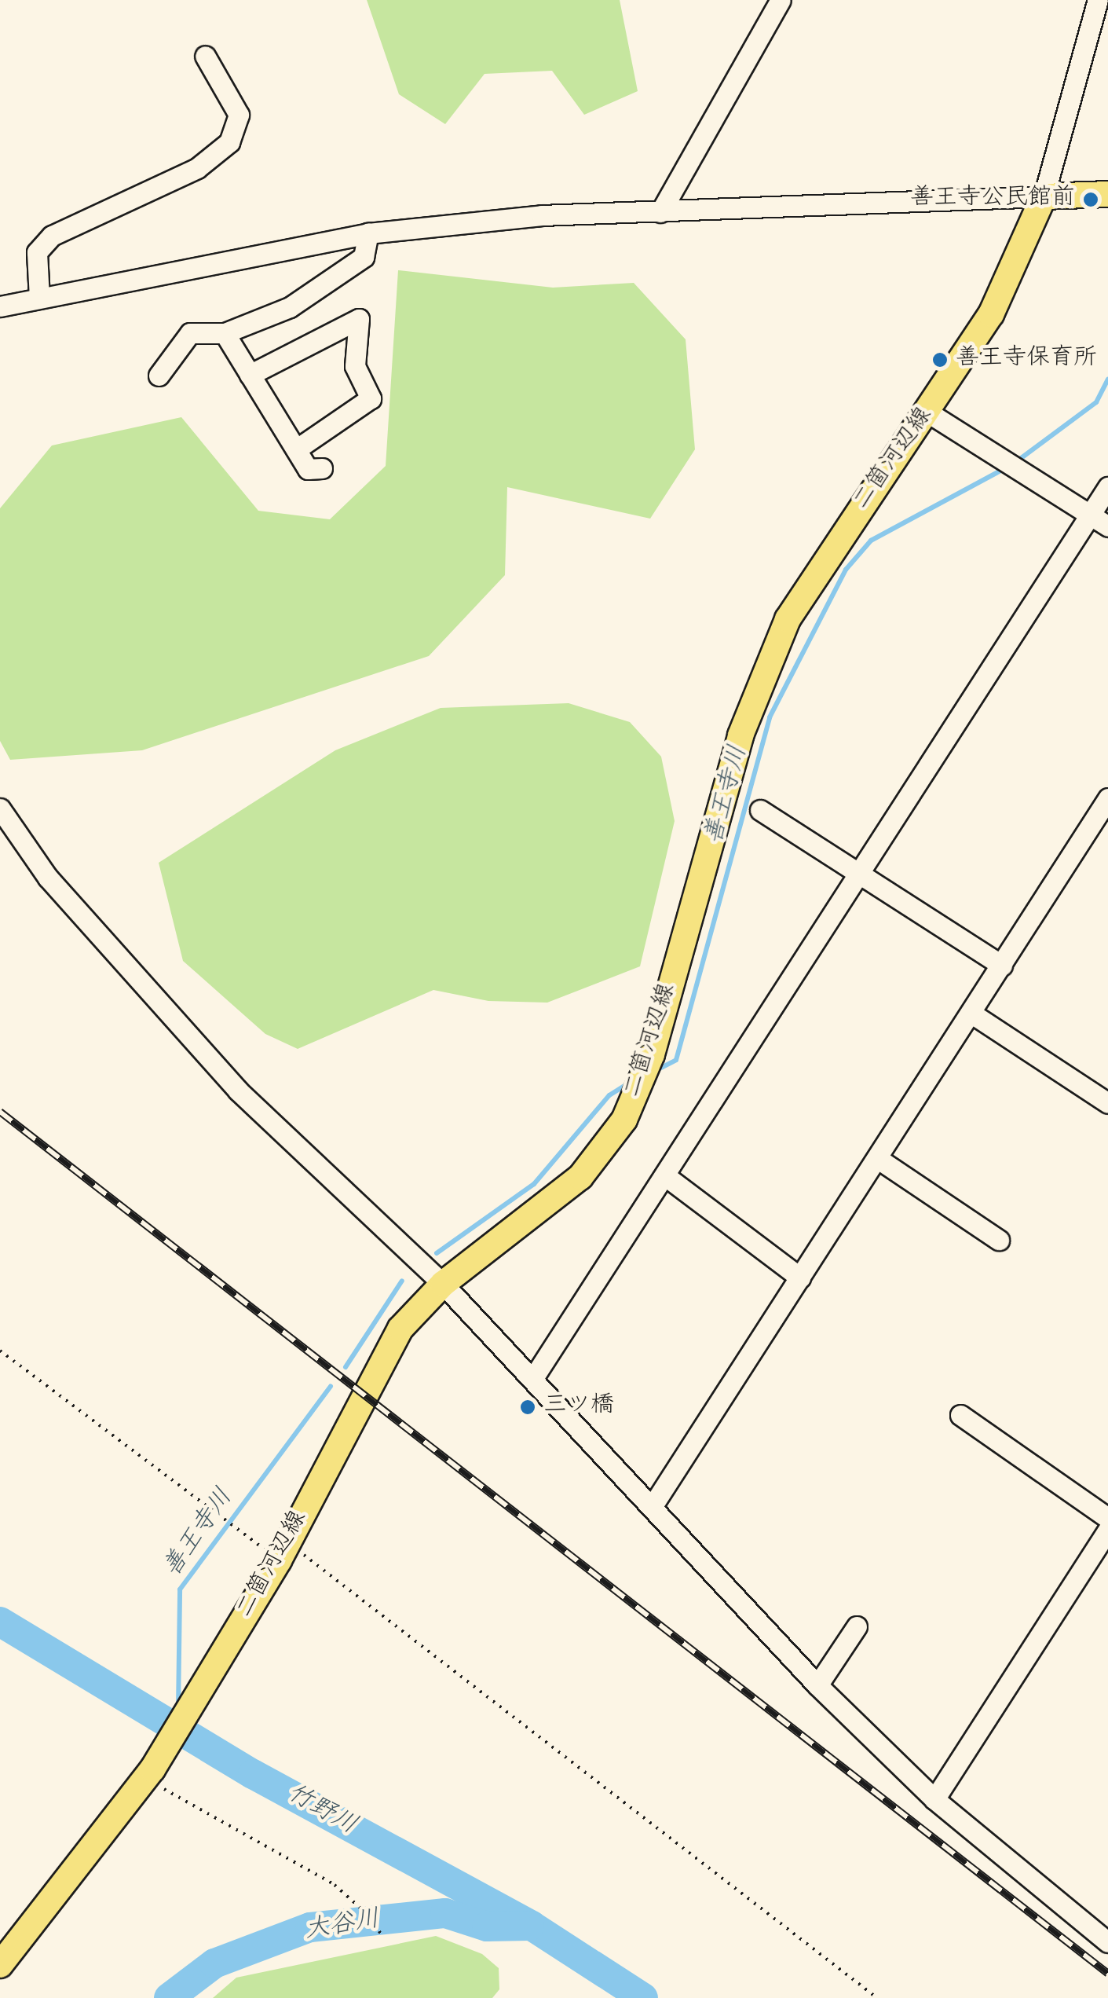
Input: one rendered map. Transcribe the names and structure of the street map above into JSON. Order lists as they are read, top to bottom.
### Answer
{
  "streets": {
    "main road": ["二箇河辺線"]
  },
  "water": ["善王寺川", "竹野川", "大谷川"],
  "places": ["善王寺公民館前", "善王寺保育所", "三ツ橋"]
}
